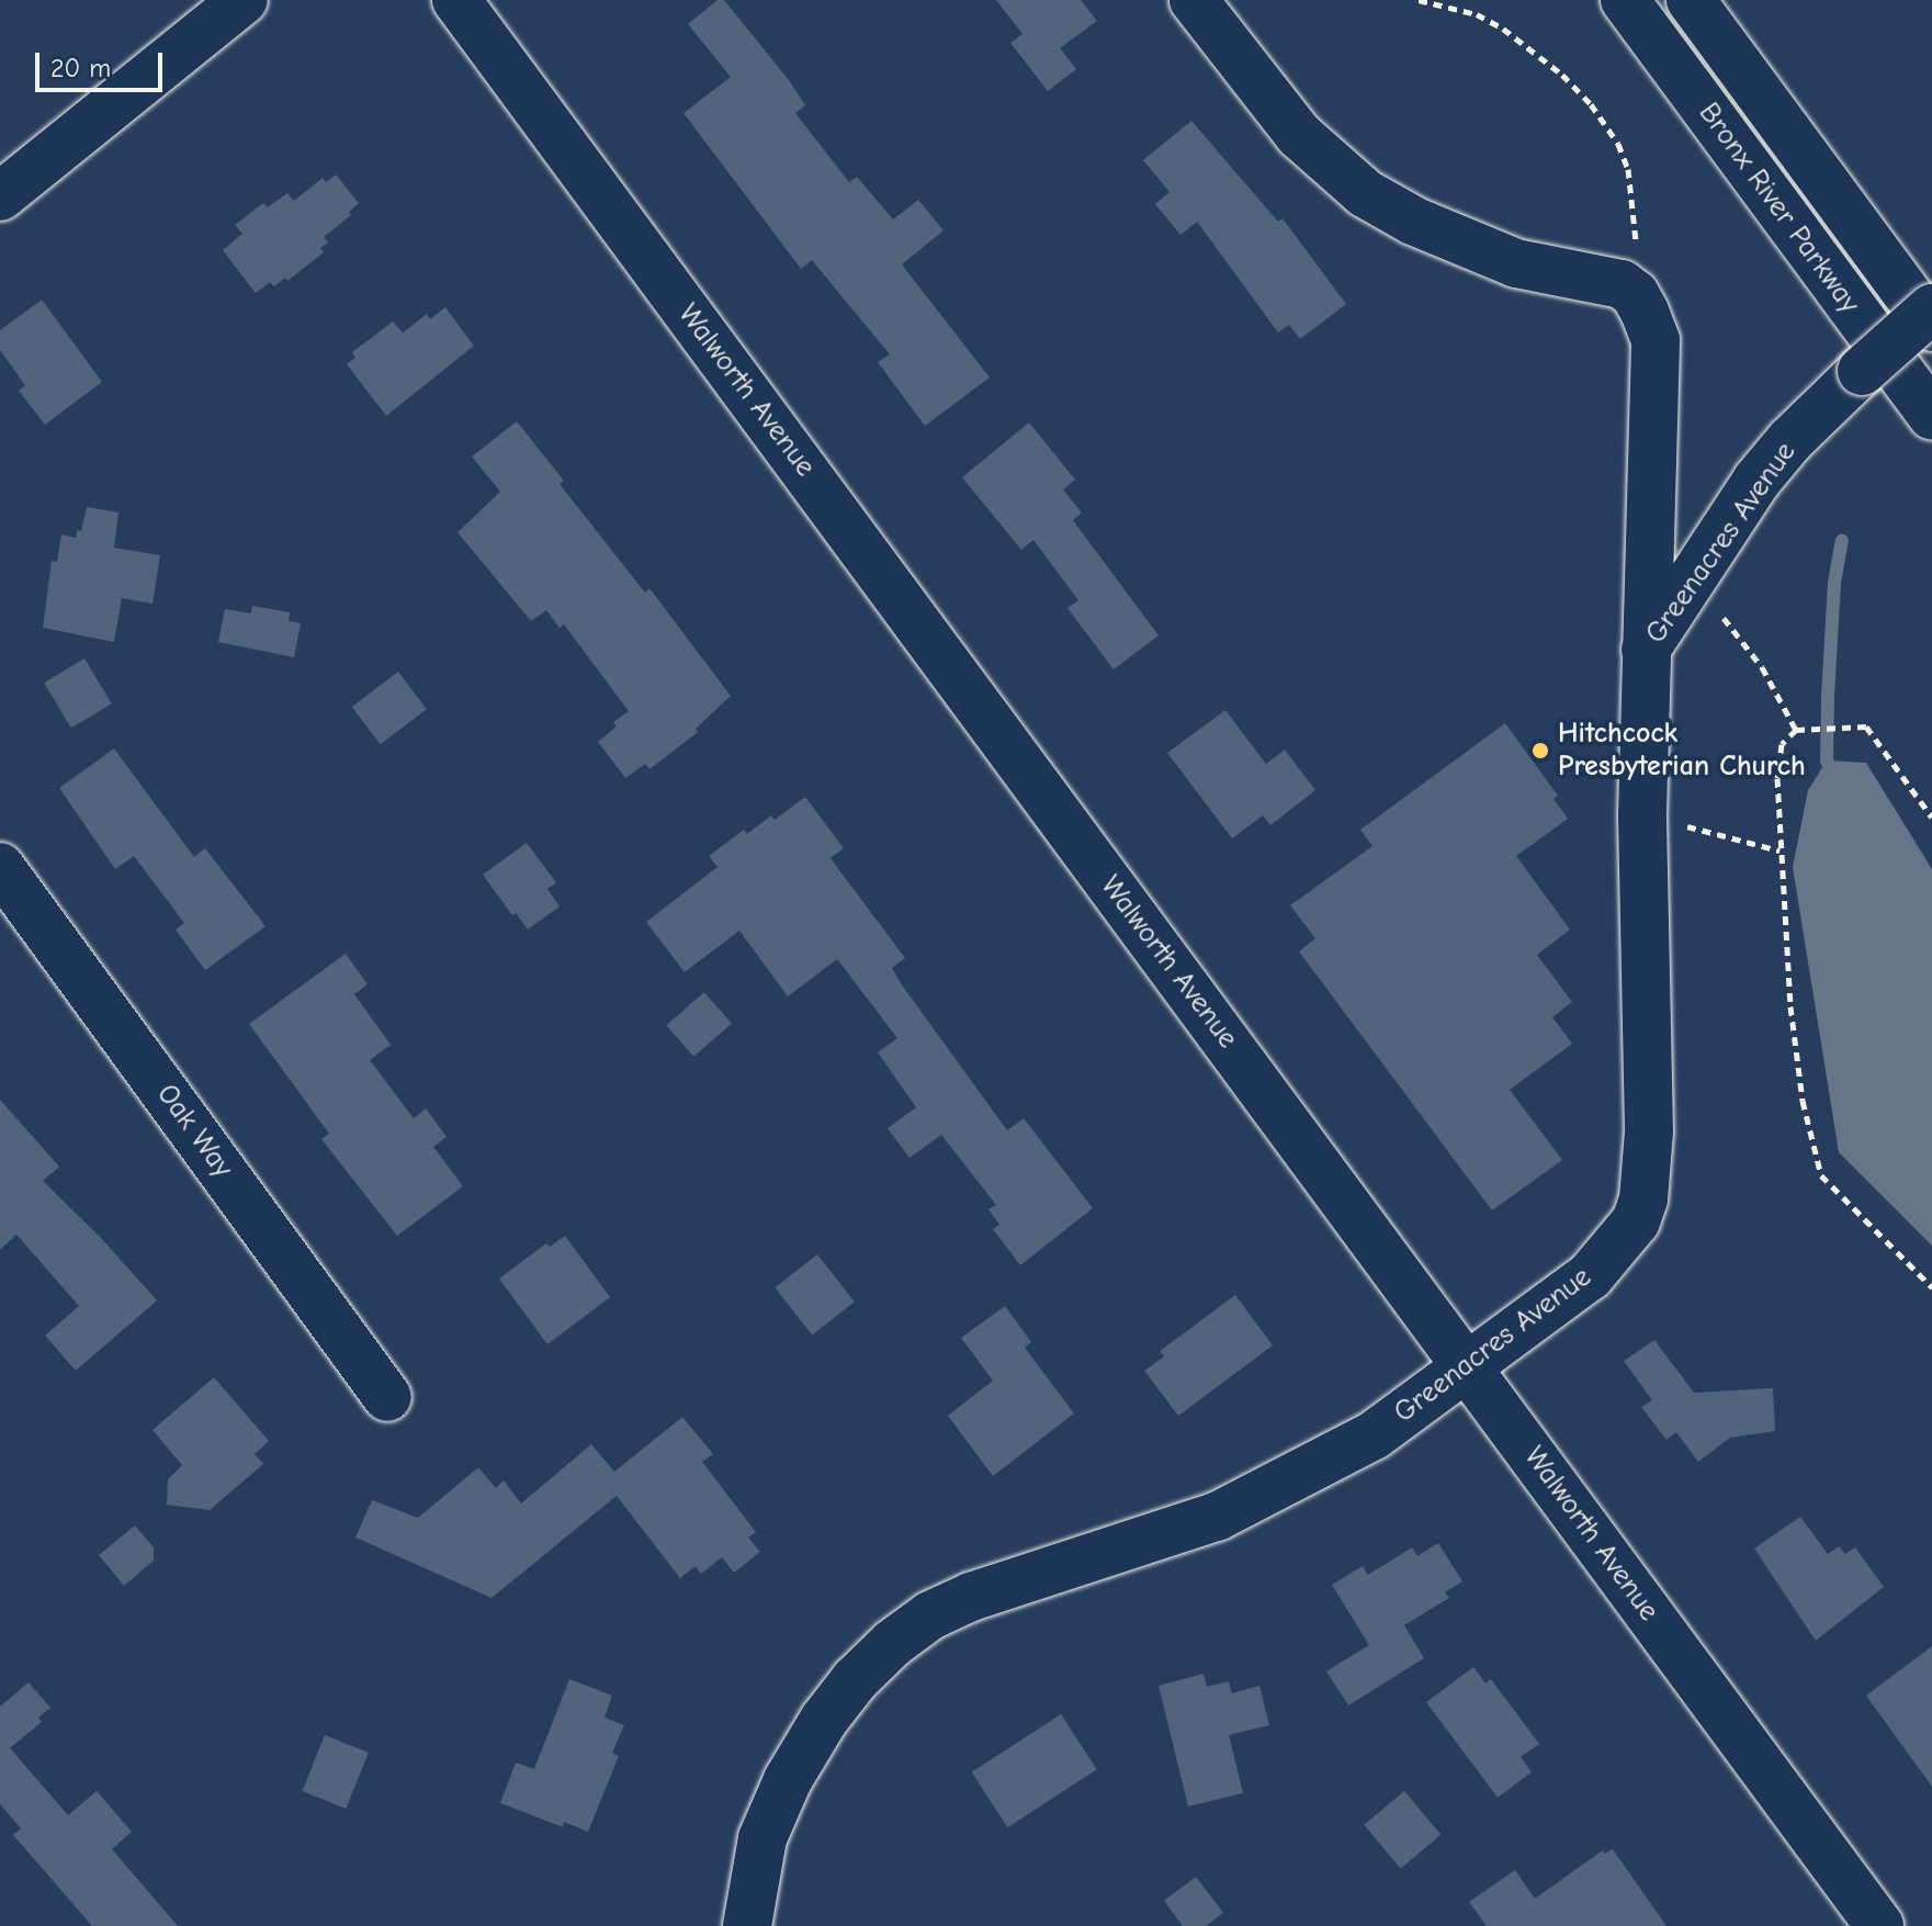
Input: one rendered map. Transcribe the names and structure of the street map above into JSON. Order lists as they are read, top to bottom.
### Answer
{
  "streets": {
    "main road": [
      "Bronx River Parkway",
      "Walworth Avenue",
      "Greenacres Avenue",
      "Oak Way"
    ]
  },
  "crossings": [
    ["Walworth Avenue", "Greenacres Avenue"]
  ],
  "places": ["Hitchcock Presbyterian Church"],
  "scale_bar": "20 m"
}
